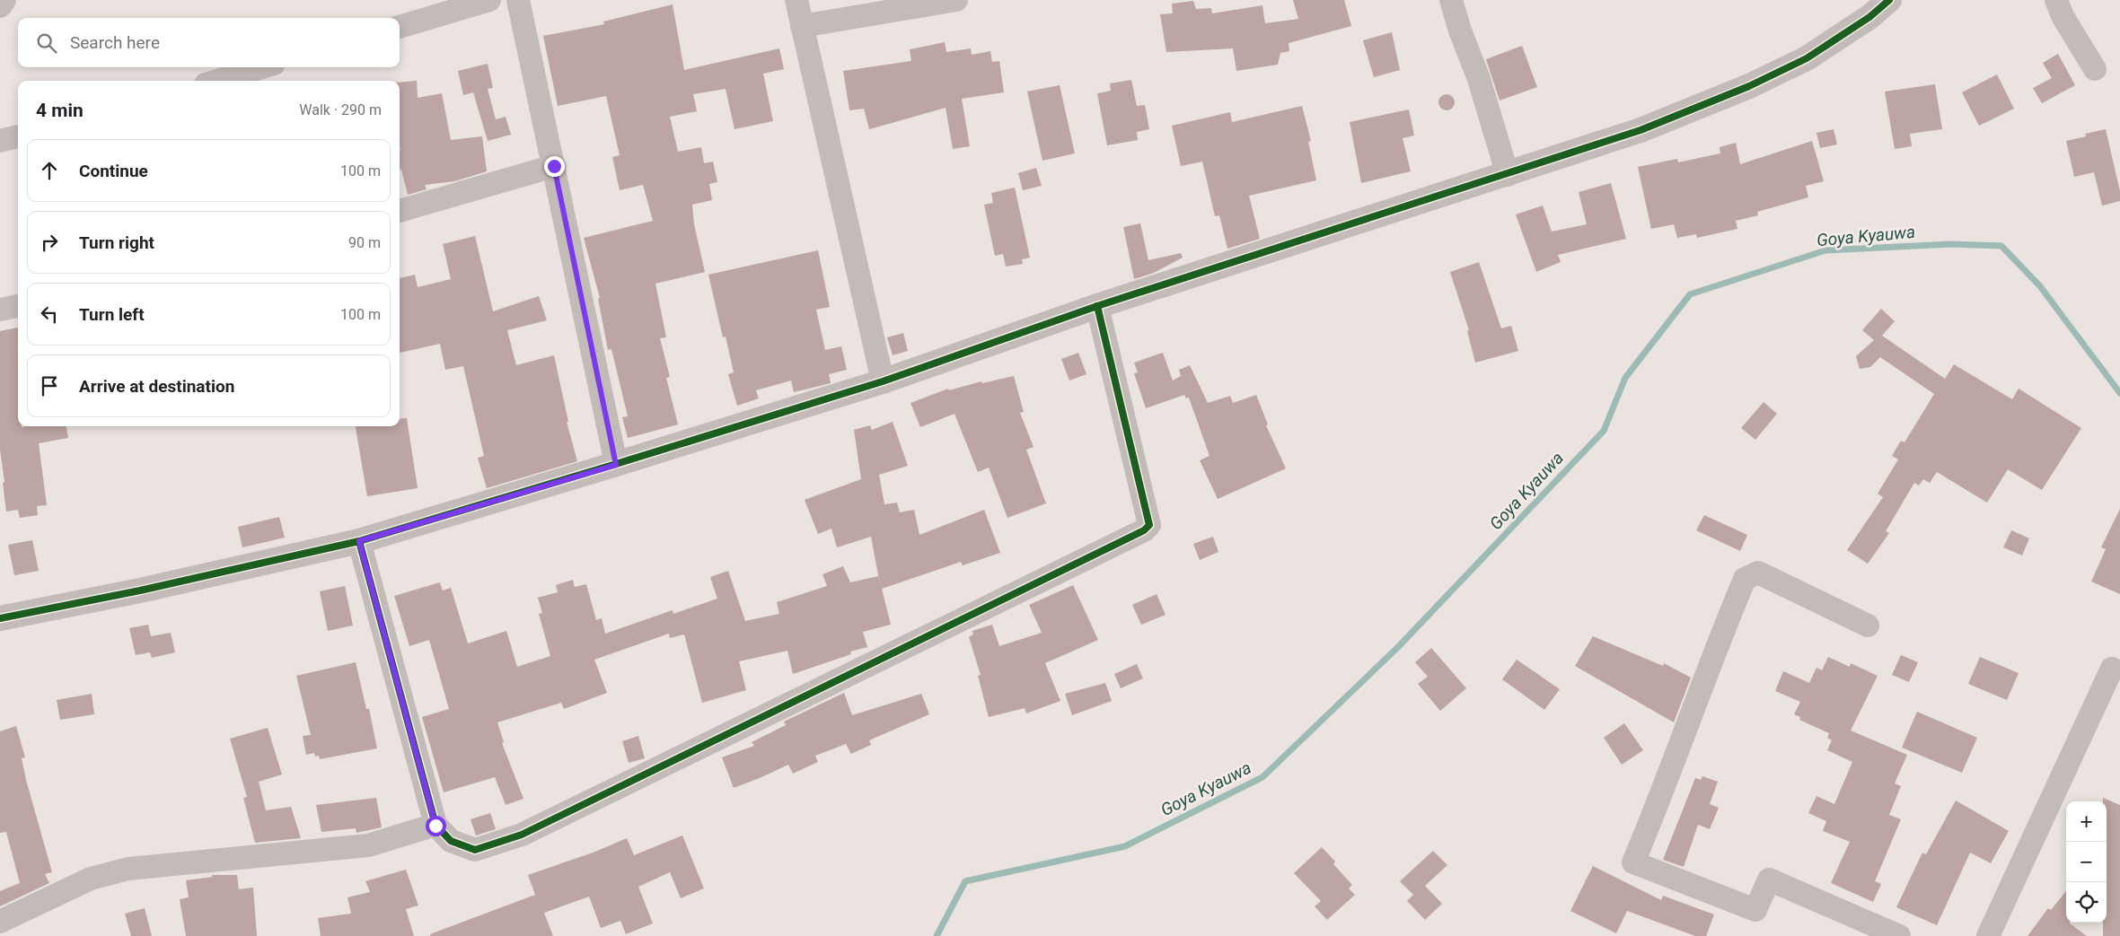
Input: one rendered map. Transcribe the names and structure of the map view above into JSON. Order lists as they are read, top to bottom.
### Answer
{
  "water": ["Goya Kyauwa"],
  "page": {
    "search": "Search here",
    "heading": ["4 min", "Walk · 290 m"],
    "list": [
      ["Continue", "100 m"],
      ["Turn right", "90 m"],
      ["Turn left", "100 m"],
      "Arrive at destination"
    ],
    "map_buttons": ["+", "−"]
  }
}
